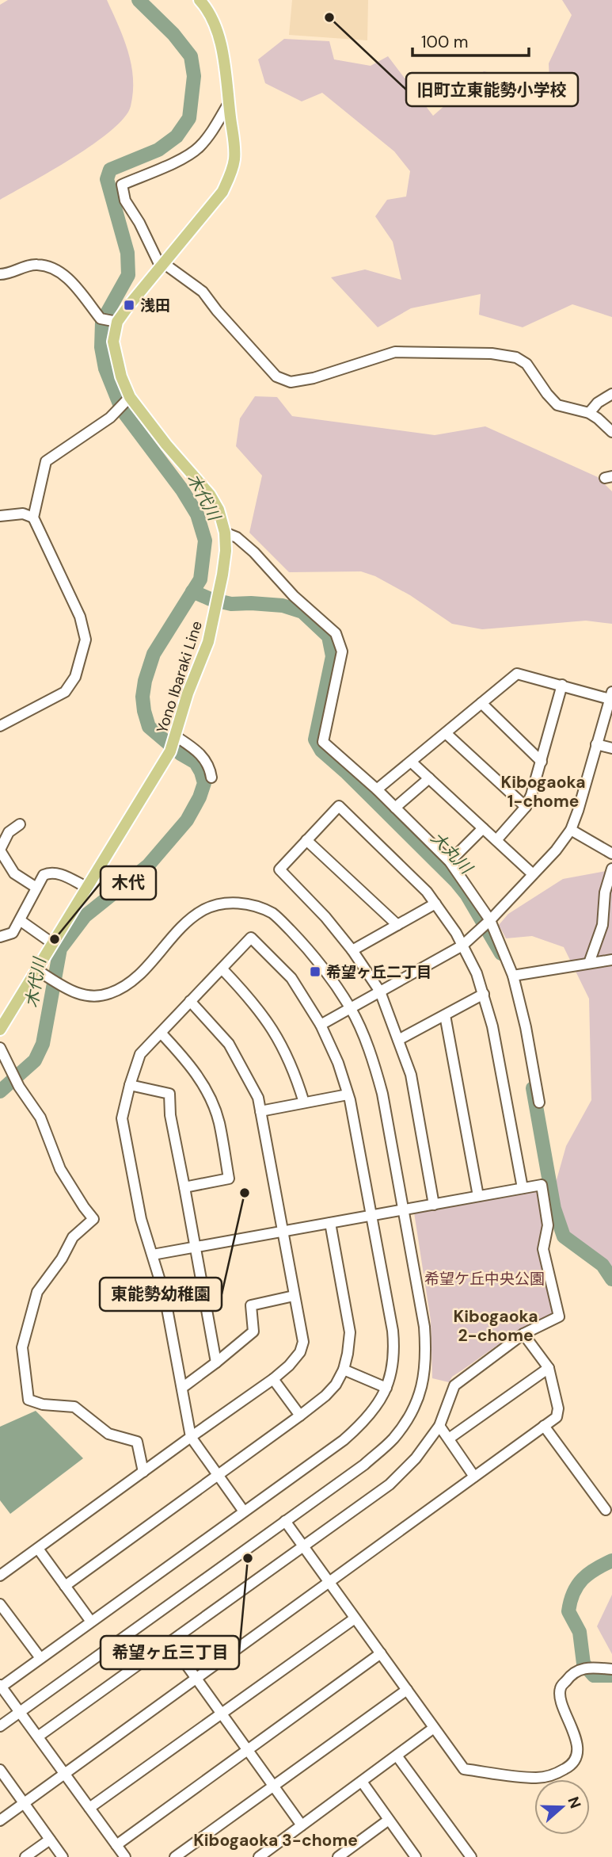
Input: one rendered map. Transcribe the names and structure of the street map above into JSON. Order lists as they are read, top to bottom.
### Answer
{
  "streets": {
    "main road": ["Yono Ibaraki Line"]
  },
  "districts": ["Kibogaoka 1-chome", "Kibogaoka 2-chome", "Kibogaoka 3-chome"],
  "water": ["木代川", "大丸川"],
  "parks": ["希望ケ丘中央公園"],
  "places": {
    "other": [
      "旧町立東能勢小学校",
      "木代",
      "東能勢幼稚園",
      "希望ヶ丘三丁目"
    ],
    "transit": ["浅田", "希望ヶ丘二丁目"]
  },
  "scale_bar": "100 m",
  "north": "right"
}
